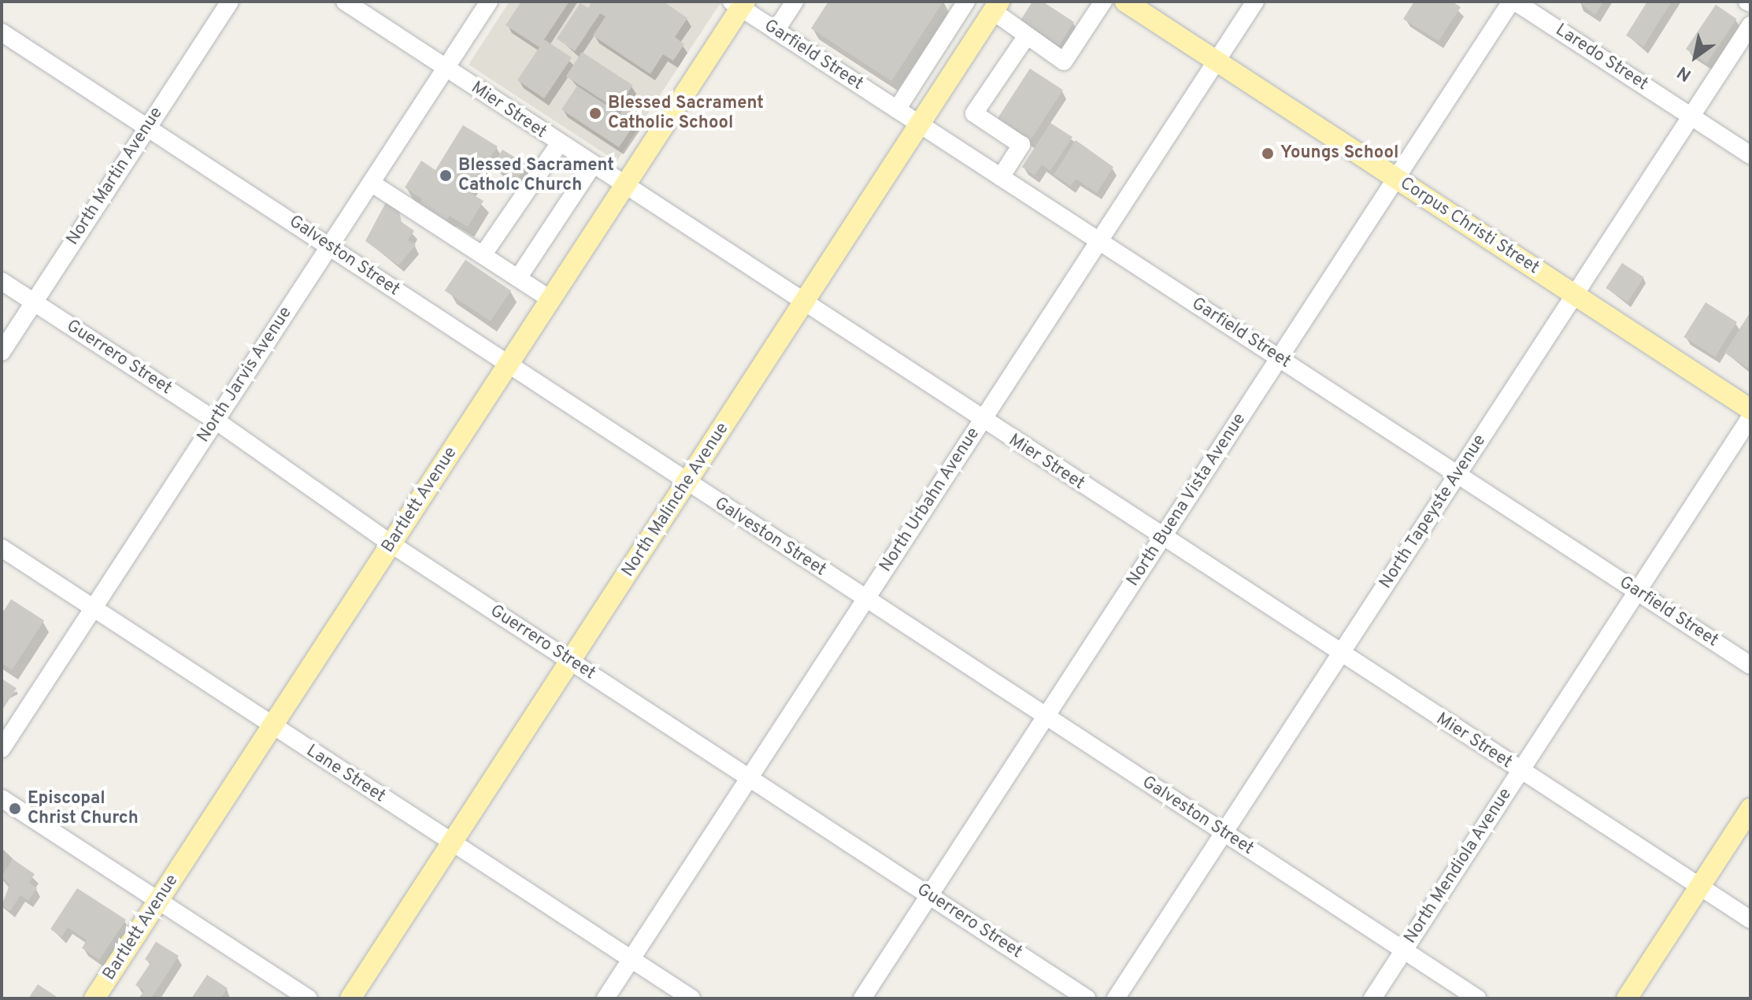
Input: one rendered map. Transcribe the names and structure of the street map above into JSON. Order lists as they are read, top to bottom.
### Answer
{
  "streets": {
    "main road": ["Corpus Christi Street", "Bartlett Avenue", "North Malinche Avenue"],
    "street": [
      "Garfield Street",
      "Laredo Street",
      "Mier Street",
      "North Martin Avenue",
      "Galveston Street",
      "Guerrero Street",
      "North Jarvis Avenue",
      "North Urbahn Avenue",
      "North Buena Vista Avenue",
      "North Tapeyste Avenue",
      "Lane Street",
      "North Mendiola Avenue"
    ]
  },
  "crossings": [
    ["Garfield Street", "Bartlett Avenue"],
    ["Garfield Street", "North Malinche Avenue"],
    ["Garfield Street", "North Urbahn Avenue"],
    ["Garfield Street", "North Buena Vista Avenue"],
    ["Garfield Street", "North Tapeyste Avenue"],
    ["Garfield Street", "North Mendiola Avenue"],
    ["Laredo Street", "North Buena Vista Avenue"],
    ["Laredo Street", "North Tapeyste Avenue"],
    ["Mier Street", "North Jarvis Avenue"],
    ["Mier Street", "Bartlett Avenue"],
    ["Mier Street", "North Malinche Avenue"],
    ["Mier Street", "North Urbahn Avenue"],
    ["Mier Street", "North Buena Vista Avenue"],
    ["Mier Street", "North Tapeyste Avenue"],
    ["Mier Street", "North Mendiola Avenue"],
    ["North Martin Avenue", "Galveston Street"],
    ["North Martin Avenue", "Guerrero Street"],
    ["Corpus Christi Street", "North Urbahn Avenue"],
    ["Corpus Christi Street", "North Buena Vista Avenue"],
    ["Corpus Christi Street", "North Tapeyste Avenue"],
    ["Galveston Street", "North Jarvis Avenue"],
    ["Galveston Street", "Bartlett Avenue"],
    ["Galveston Street", "North Malinche Avenue"],
    ["Galveston Street", "North Urbahn Avenue"],
    ["Galveston Street", "North Buena Vista Avenue"],
    ["Galveston Street", "North Tapeyste Avenue"],
    ["Galveston Street", "North Mendiola Avenue"],
    ["Guerrero Street", "North Jarvis Avenue"],
    ["Guerrero Street", "Bartlett Avenue"],
    ["Guerrero Street", "North Malinche Avenue"],
    ["Guerrero Street", "North Urbahn Avenue"],
    ["Guerrero Street", "North Buena Vista Avenue"],
    ["North Jarvis Avenue", "Lane Street"],
    ["Bartlett Avenue", "Lane Street"],
    ["North Malinche Avenue", "Lane Street"],
    ["North Urbahn Avenue", "Lane Street"]
  ],
  "places": [
    "Blessed Sacrament Catholic School",
    "Youngs School",
    "Blessed Sacrament Catholc Church",
    "Episcopal Christ Church"
  ],
  "north": "bottom left"
}
